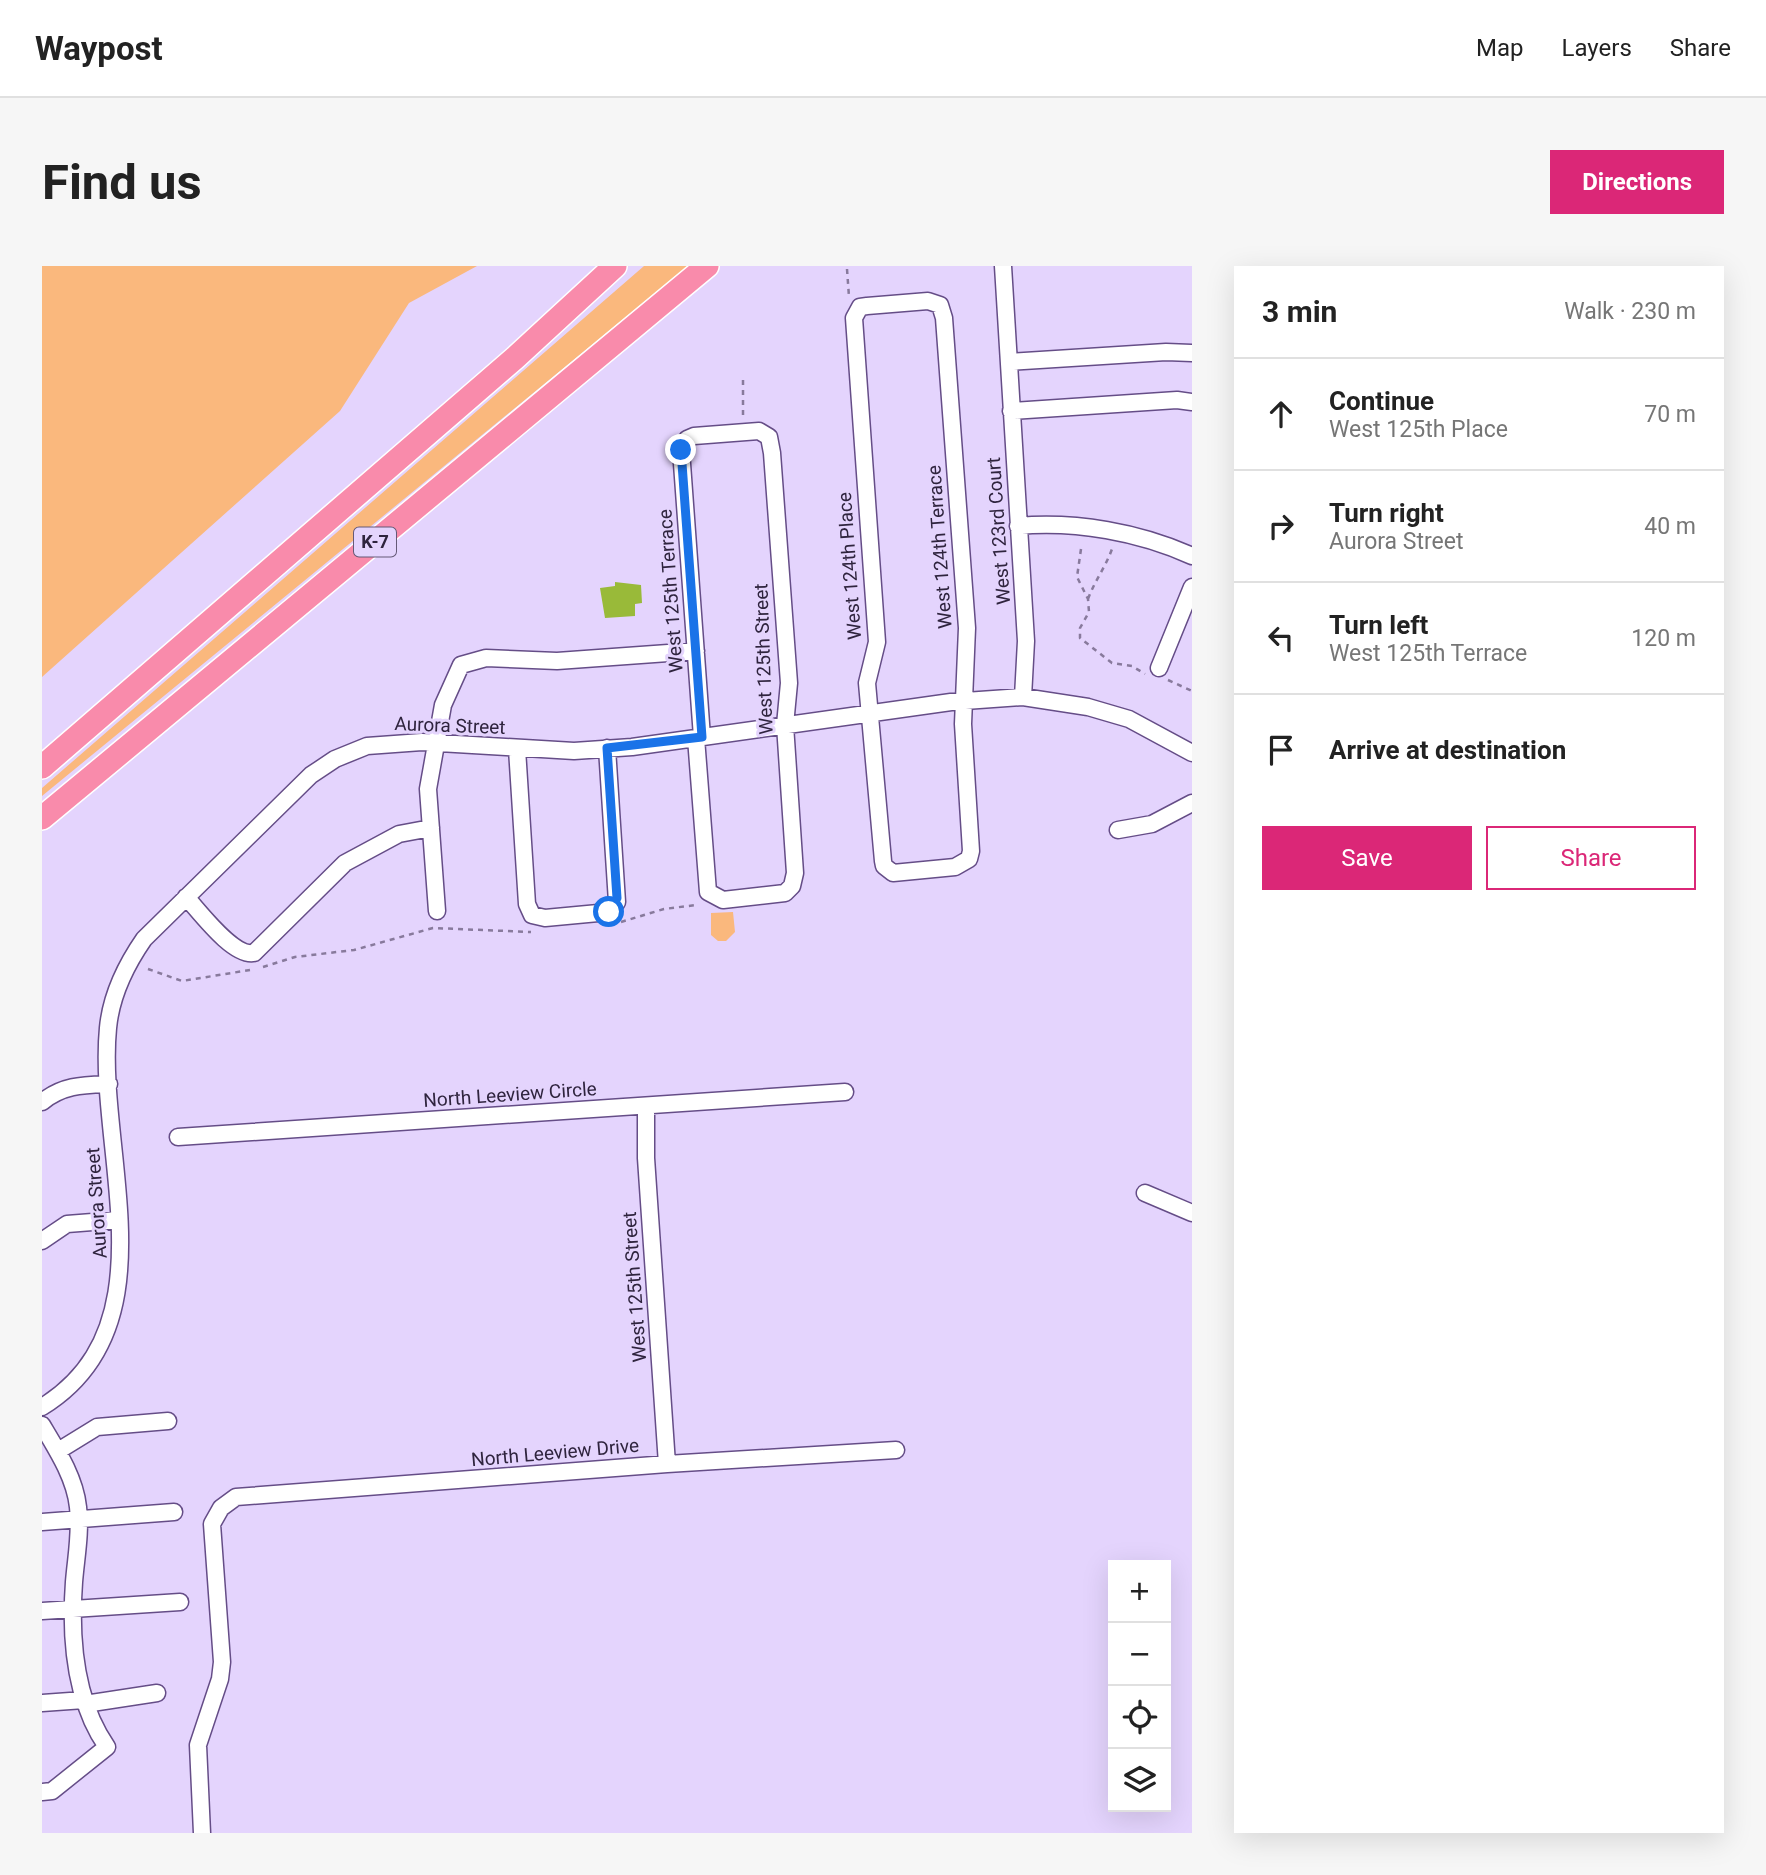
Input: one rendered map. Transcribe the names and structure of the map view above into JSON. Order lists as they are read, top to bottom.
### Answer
{
  "streets": {
    "highway": ["K-7"],
    "street": [
      "West 123rd Court",
      "West 124th Terrace",
      "West 124th Place",
      "West 125th Terrace",
      "West 125th Street",
      "Aurora Street",
      "North Leeview Circle",
      "North Leeview Drive"
    ]
  },
  "crossings": [
    ["West 123rd Court", "Aurora Street"],
    ["West 124th Terrace", "West 124th Place"],
    ["West 124th Terrace", "Aurora Street"],
    ["West 124th Place", "Aurora Street"],
    ["West 125th Terrace", "West 125th Street"],
    ["West 125th Terrace", "Aurora Street"],
    ["West 125th Street", "Aurora Street"],
    ["West 125th Street", "North Leeview Circle"],
    ["West 125th Street", "North Leeview Drive"]
  ],
  "page": {
    "header": "Waypost",
    "nav": ["Map", "Layers", "Share"],
    "buttons": [
      "Directions",
      ["Save", "Share"]
    ],
    "title": "Find us",
    "heading": ["3 min", "Walk · 230 m"],
    "list": [
      ["Continue", "West 125th Place", "70 m"],
      ["Turn right", "Aurora Street", "40 m"],
      ["Turn left", "West 125th Terrace", "120 m"],
      "Arrive at destination"
    ],
    "map_buttons": ["+", "−"]
  }
}
